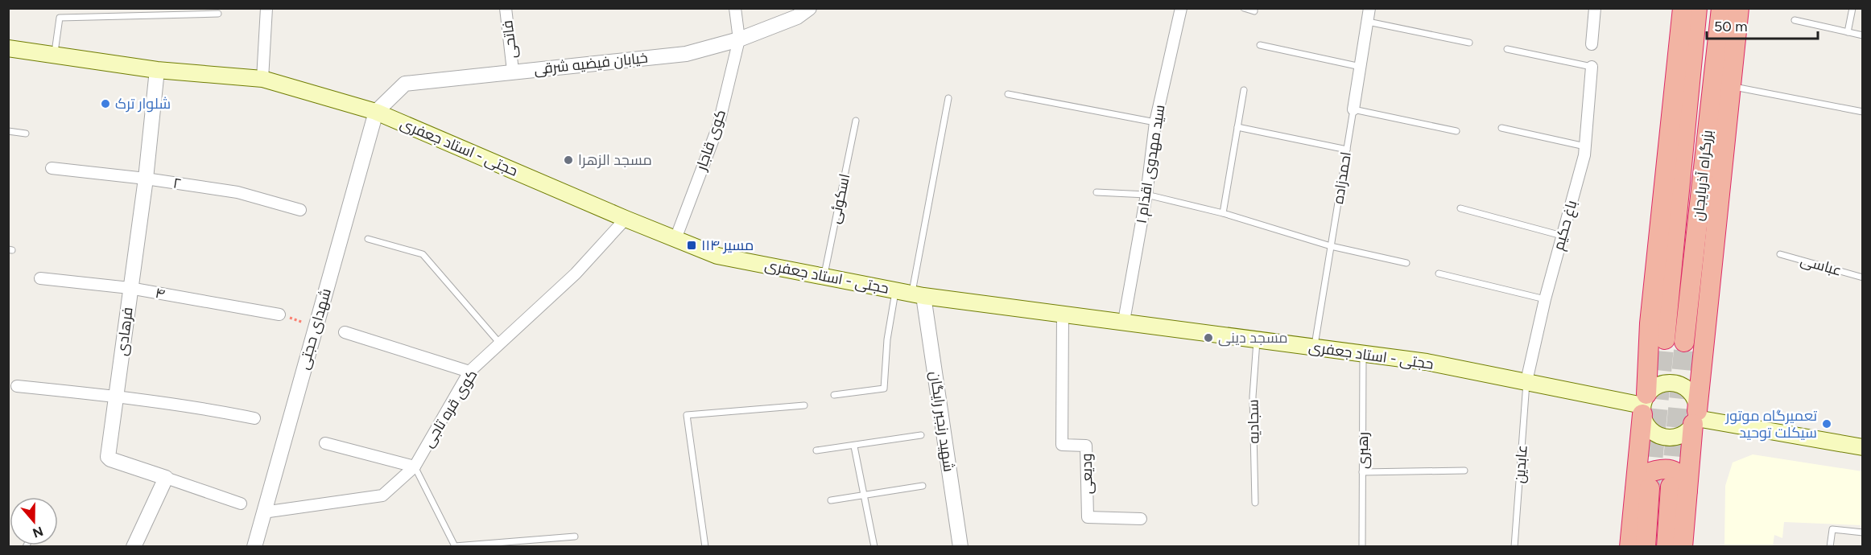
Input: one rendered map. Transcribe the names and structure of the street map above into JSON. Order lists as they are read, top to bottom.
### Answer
{
  "streets": {
    "highway": ["بزرگراه آذربایجان"],
    "main road": ["حجتی - استاد جعفری"],
    "street": [
      "فاتحی",
      "خیابان فیضیه شرقی",
      "کوی قاجار",
      "سید مهدوی اقدام ۱",
      "احمدزاده",
      "۲",
      "باغ حکیم",
      "۴",
      "شهدای حجتی",
      "فرهادی",
      "کوی قره تاجی",
      "شهید رنجبر رایگان",
      "ودیعی"
    ],
    "lane": [
      "اسکوئی",
      "عباسی",
      "سجادیه",
      "رهبری",
      "عابدین"
    ]
  },
  "crossings": [
    ["فاتحی", "خیابان فیضیه شرقی"],
    ["خیابان فیضیه شرقی", "کوی قاجار"],
    ["خیابان فیضیه شرقی", "حجتی - استاد جعفری"],
    ["خیابان فیضیه شرقی", "شهدای حجتی"],
    ["کوی قاجار", "حجتی - استاد جعفری"],
    ["حجتی - استاد جعفری", "سید مهدوی اقدام ۱"],
    ["حجتی - استاد جعفری", "احمدزاده"],
    ["حجتی - استاد جعفری", "اسکوئی"],
    ["حجتی - استاد جعفری", "باغ حکیم"],
    ["حجتی - استاد جعفری", "شهدای حجتی"],
    ["حجتی - استاد جعفری", "فرهادی"],
    ["حجتی - استاد جعفری", "کوی قره تاجی"],
    ["حجتی - استاد جعفری", "شهید رنجبر رایگان"],
    ["حجتی - استاد جعفری", "سجادیه"],
    ["حجتی - استاد جعفری", "رهبری"],
    ["حجتی - استاد جعفری", "عابدین"],
    ["حجتی - استاد جعفری", "ودیعی"],
    ["۲", "فرهادی"],
    ["باغ حکیم", "عابدین"],
    ["۴", "فرهادی"],
    ["شهدای حجتی", "کوی قره تاجی"]
  ],
  "places": {
    "other": [
      "شلوار ترک",
      "مسجد الزهرا",
      "مسجد دینی",
      "تعمیرگاه موتور سیکلت توحید"
    ],
    "transit": ["مسیر ۱۱۴"]
  },
  "scale_bar": "50 m",
  "north": "bottom"
}
